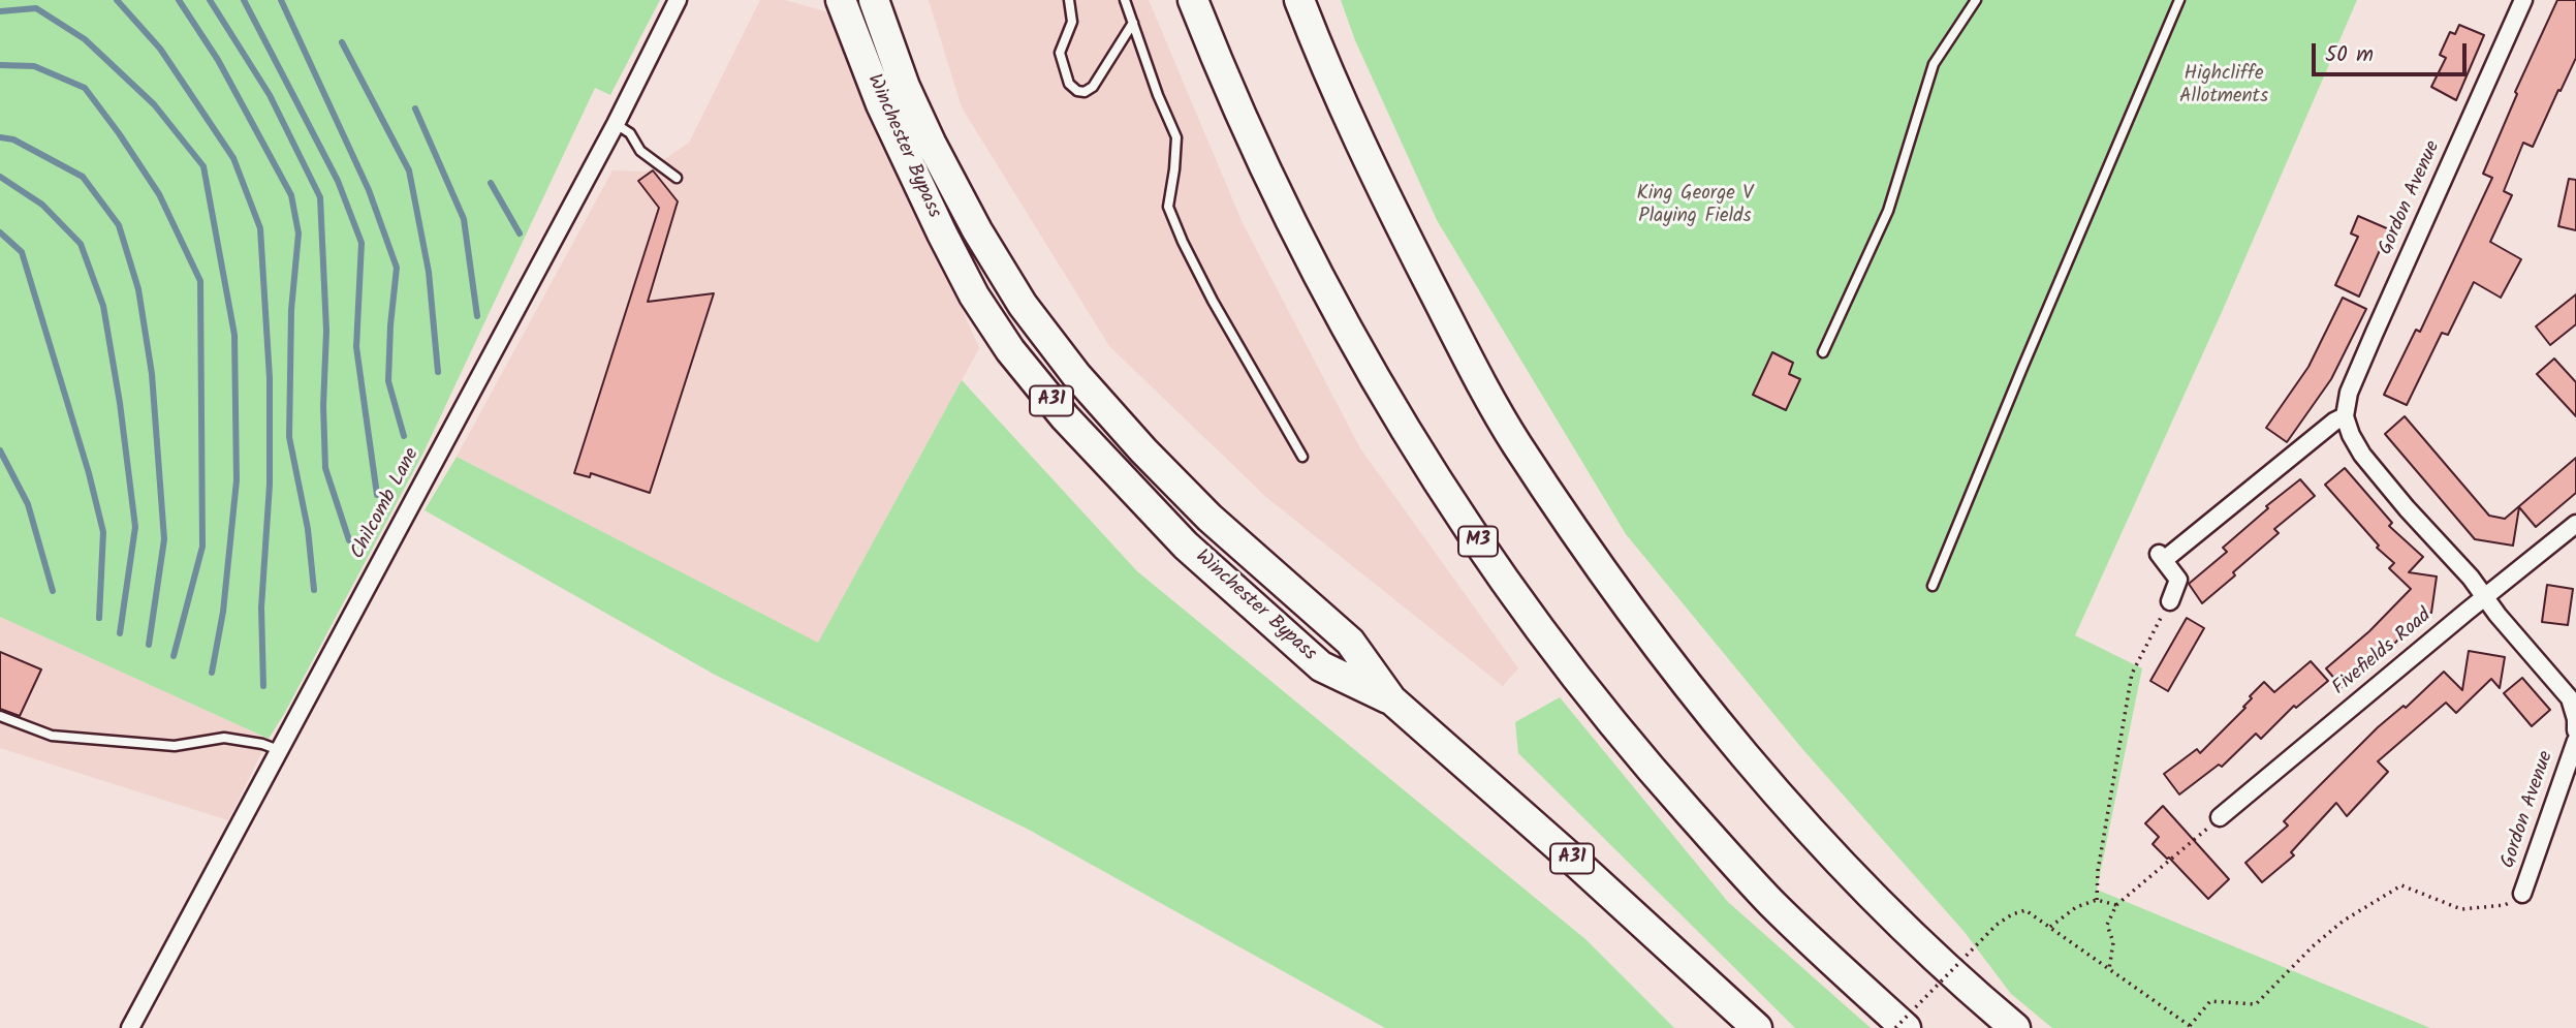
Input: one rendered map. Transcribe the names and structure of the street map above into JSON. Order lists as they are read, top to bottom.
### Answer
{
  "streets": {
    "highway": ["Winchester Bypass", "A31", "M3"],
    "street": ["Gordon Avenue", "Chilcomb Lane", "Fivefields Road"]
  },
  "crossings": [
    ["Winchester Bypass", "A31"]
  ],
  "parks": ["Highcliffe Allotments", "King George V Playing Fields"],
  "scale_bar": "50 m"
}
